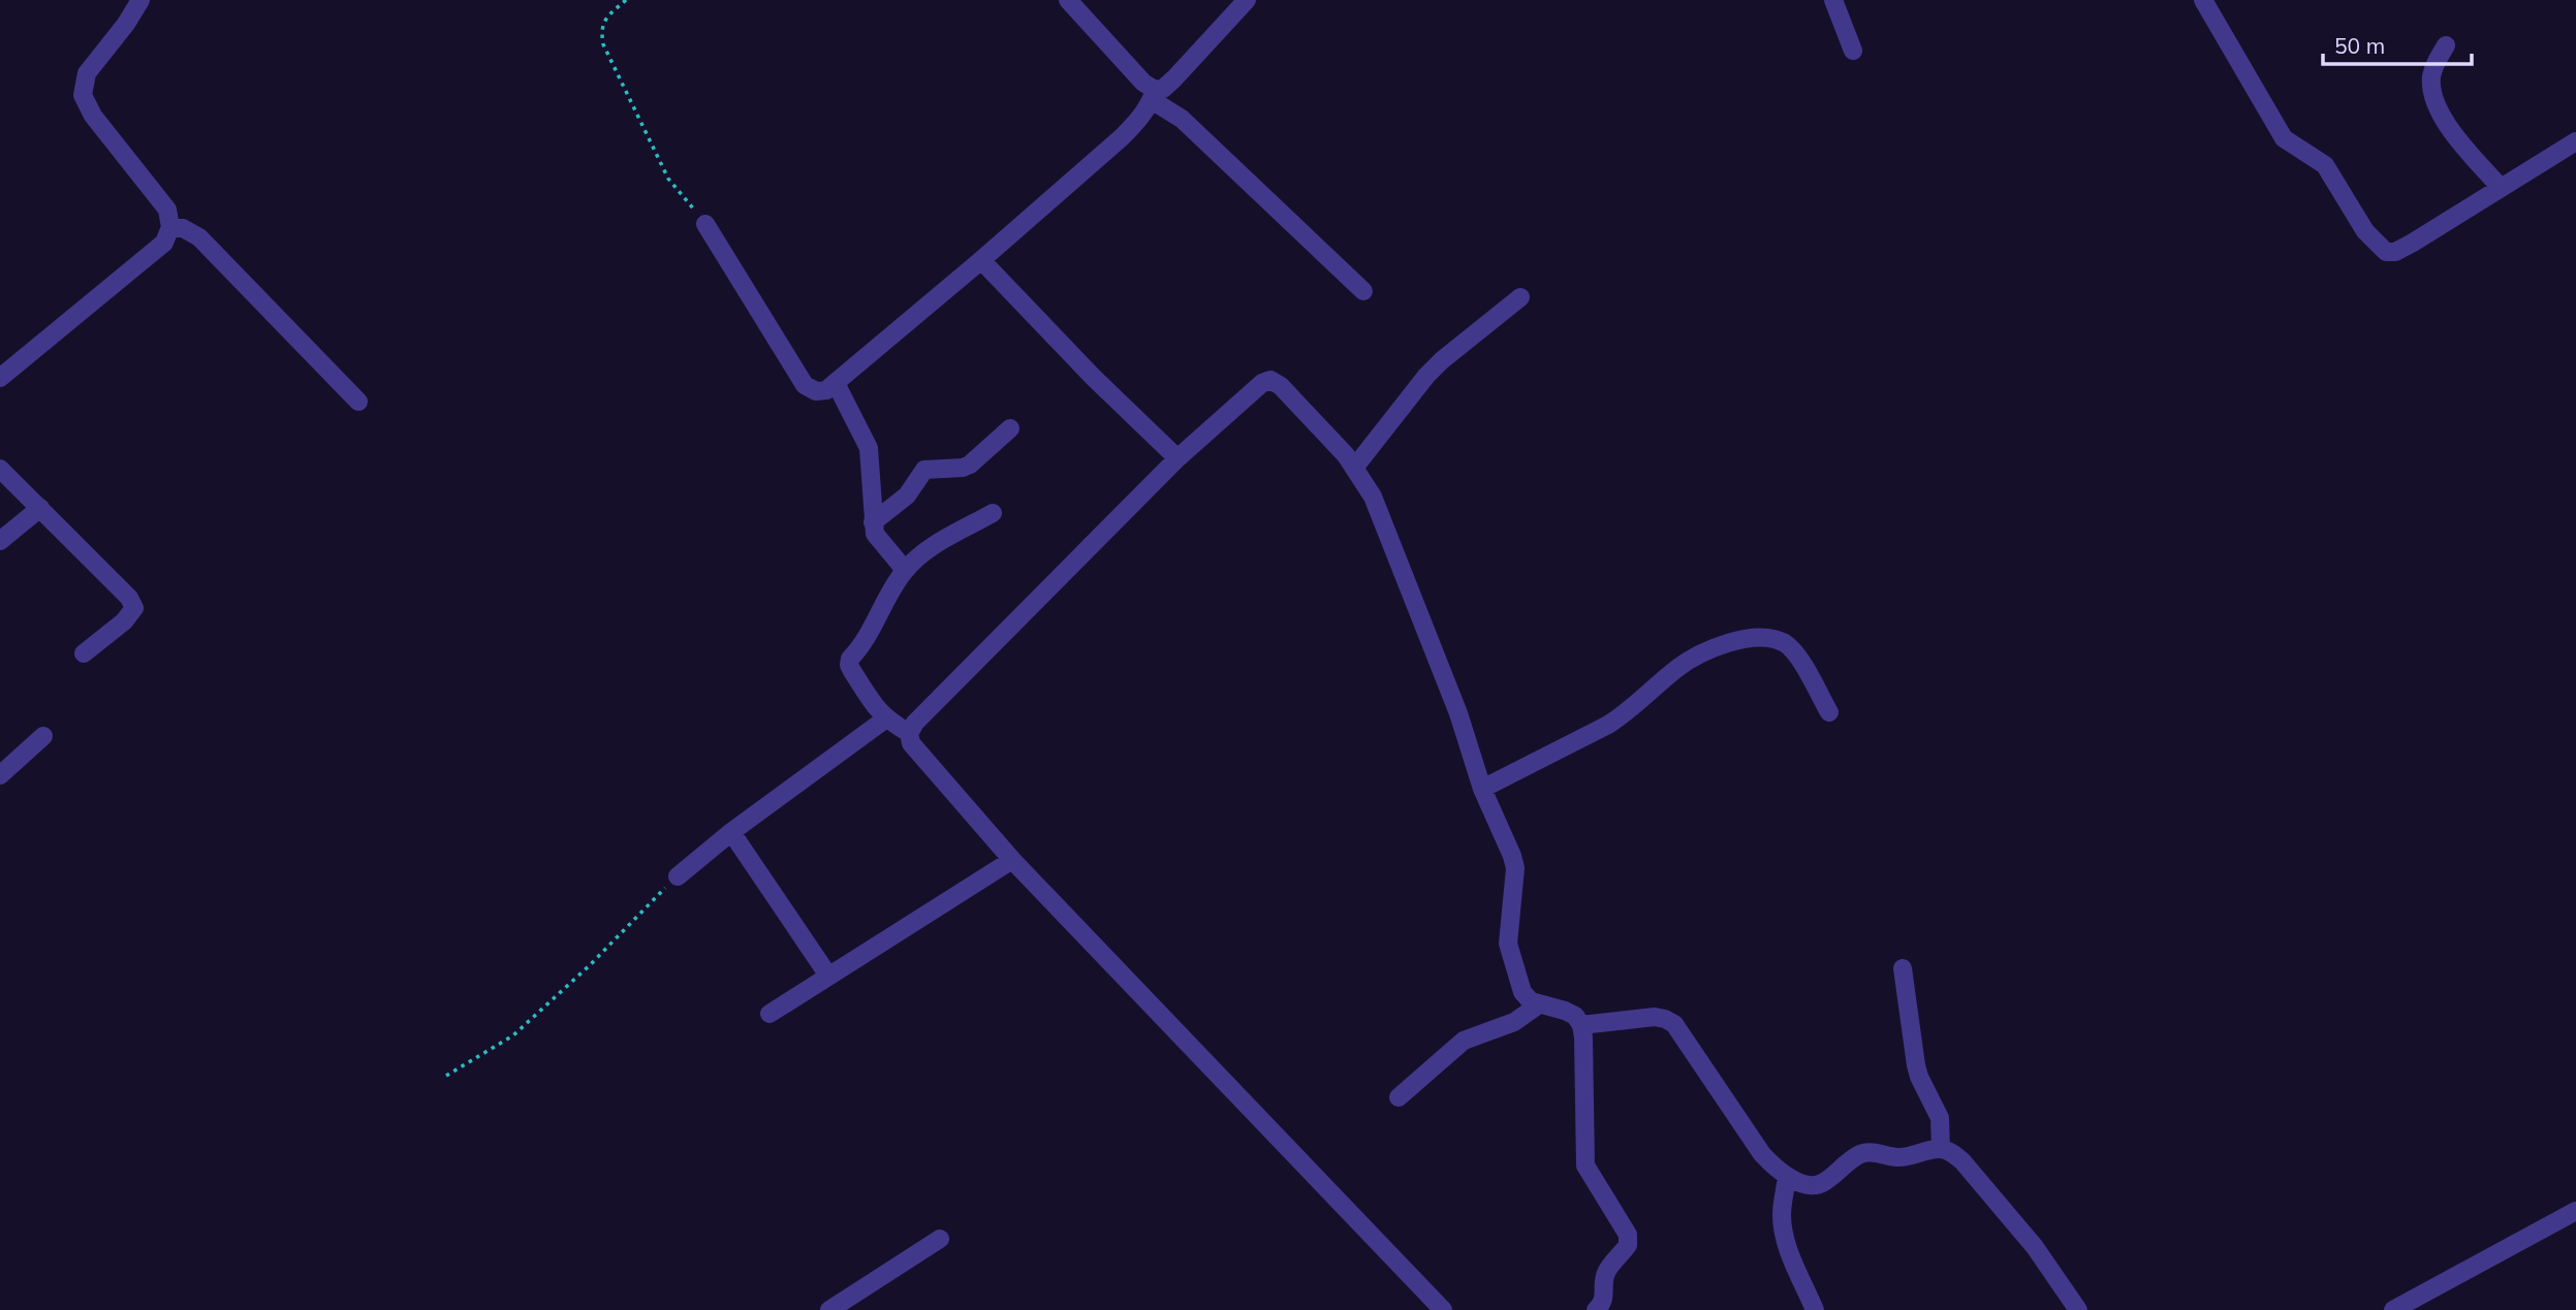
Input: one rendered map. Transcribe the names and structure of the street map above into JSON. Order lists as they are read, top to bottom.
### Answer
{
  "scale_bar": "50 m"
}
